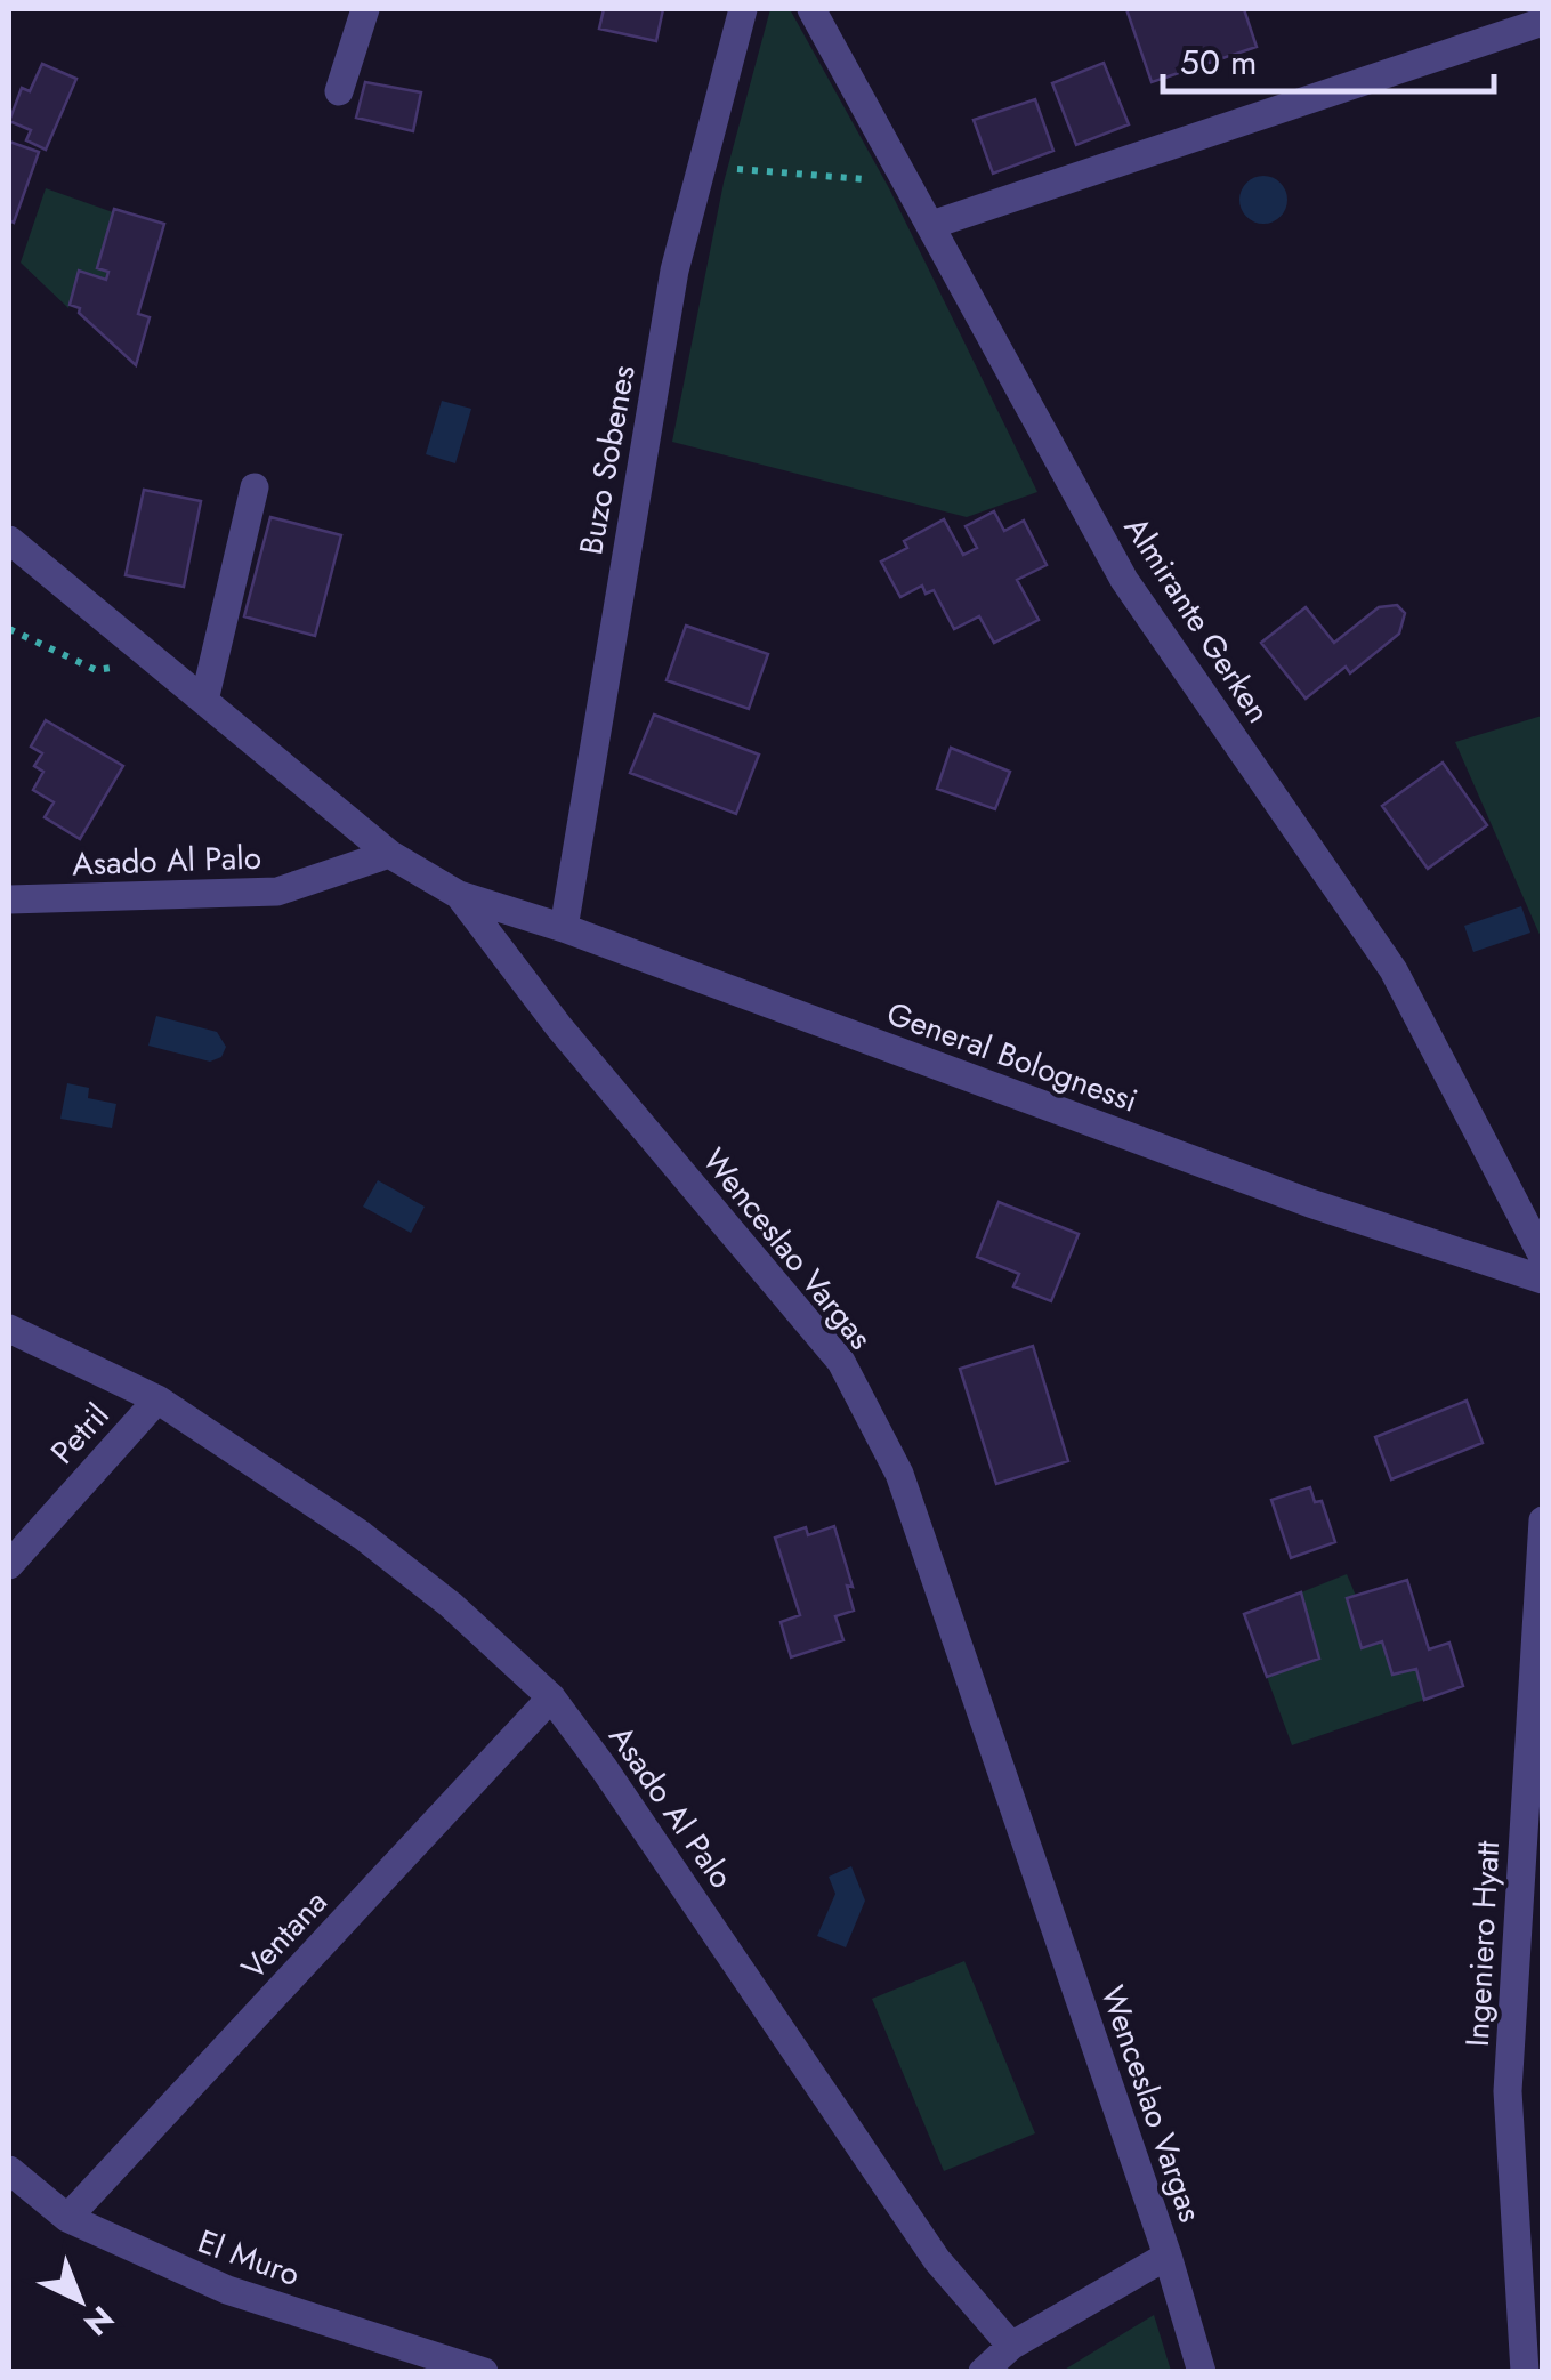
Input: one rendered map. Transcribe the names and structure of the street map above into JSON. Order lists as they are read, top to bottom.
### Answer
{
  "streets": {
    "street": [
      "Buzo Sobenes",
      "Almirante Gerken",
      "Asado Al Palo",
      "General Bolognessi",
      "Wenceslao Vargas",
      "Petril",
      "Ventana",
      "Ingeniero Hyatt",
      "El Muro"
    ]
  },
  "crossings": [
    ["Buzo Sobenes", "General Bolognessi"],
    ["Asado Al Palo", "Wenceslao Vargas"],
    ["Asado Al Palo", "Petril"],
    ["Asado Al Palo", "Ventana"],
    ["General Bolognessi", "Wenceslao Vargas"],
    ["Ventana", "El Muro"]
  ],
  "scale_bar": "50 m",
  "north": "bottom right"
}
